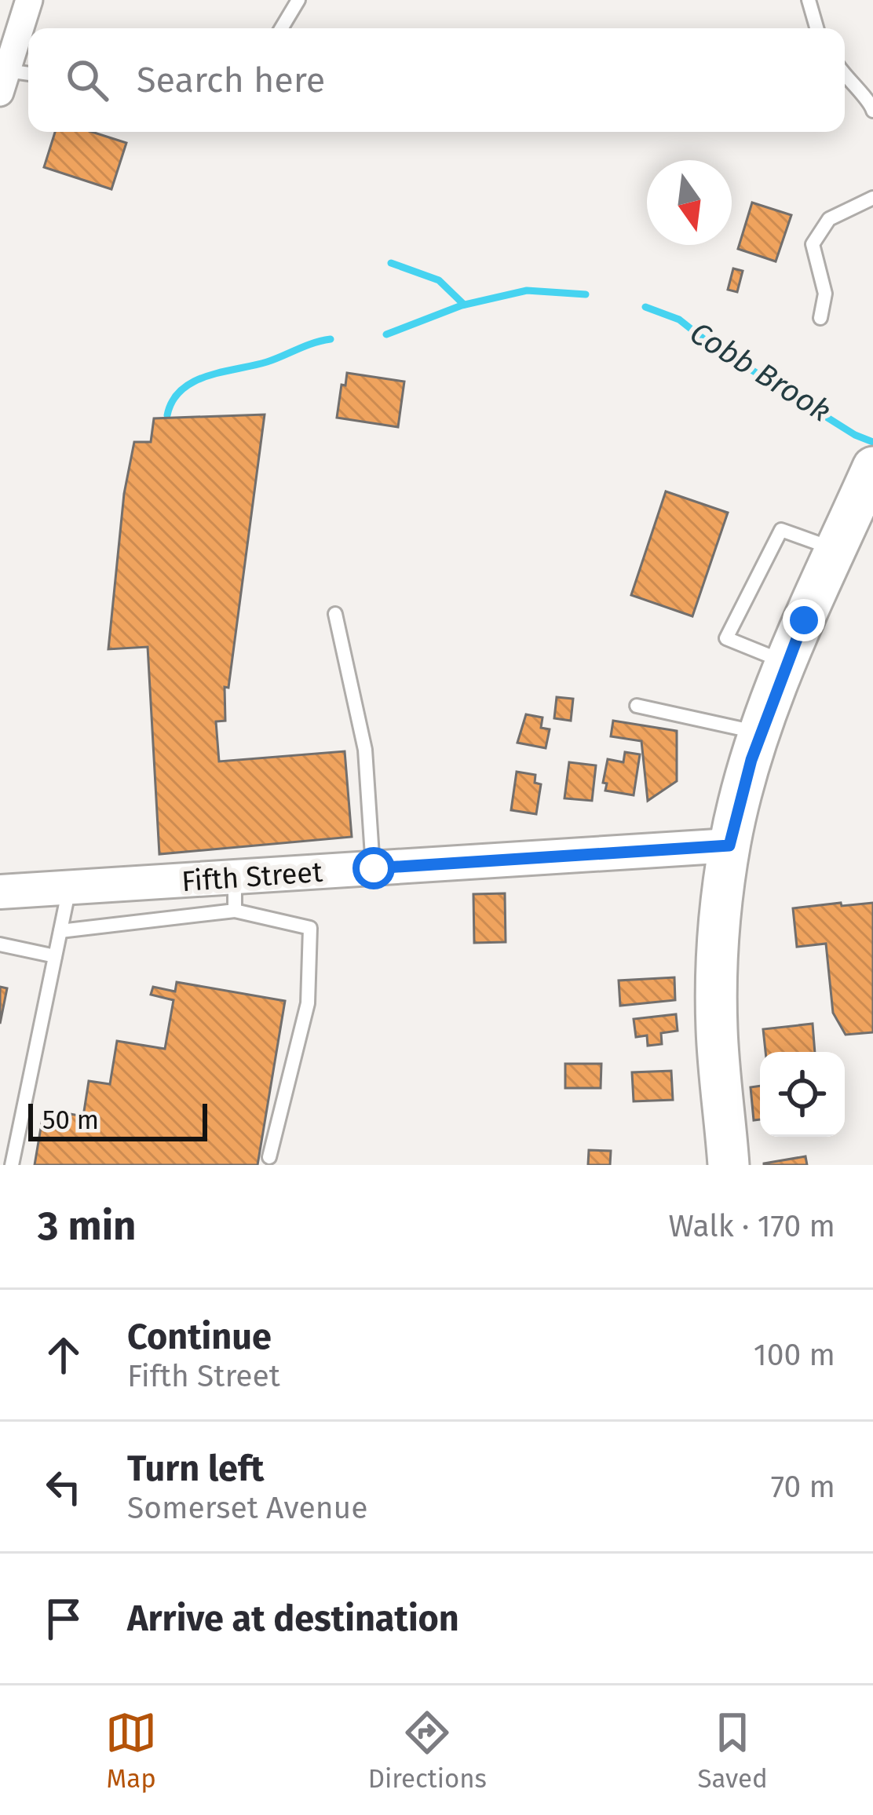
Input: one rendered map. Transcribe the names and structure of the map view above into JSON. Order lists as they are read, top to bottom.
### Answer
{
  "streets": {
    "street": ["Fifth Street"]
  },
  "water": ["Cobb Brook"],
  "scale_bar": "50 m",
  "north": "bottom",
  "page": {
    "search": "Search here",
    "scale": "50 m",
    "heading": ["3 min", "Walk · 170 m"],
    "list": [
      ["Continue", "Fifth Street", "100 m"],
      ["Turn left", "Somerset Avenue", "70 m"],
      "Arrive at destination"
    ],
    "nav": ["Map", "Directions", "Saved"]
  }
}
